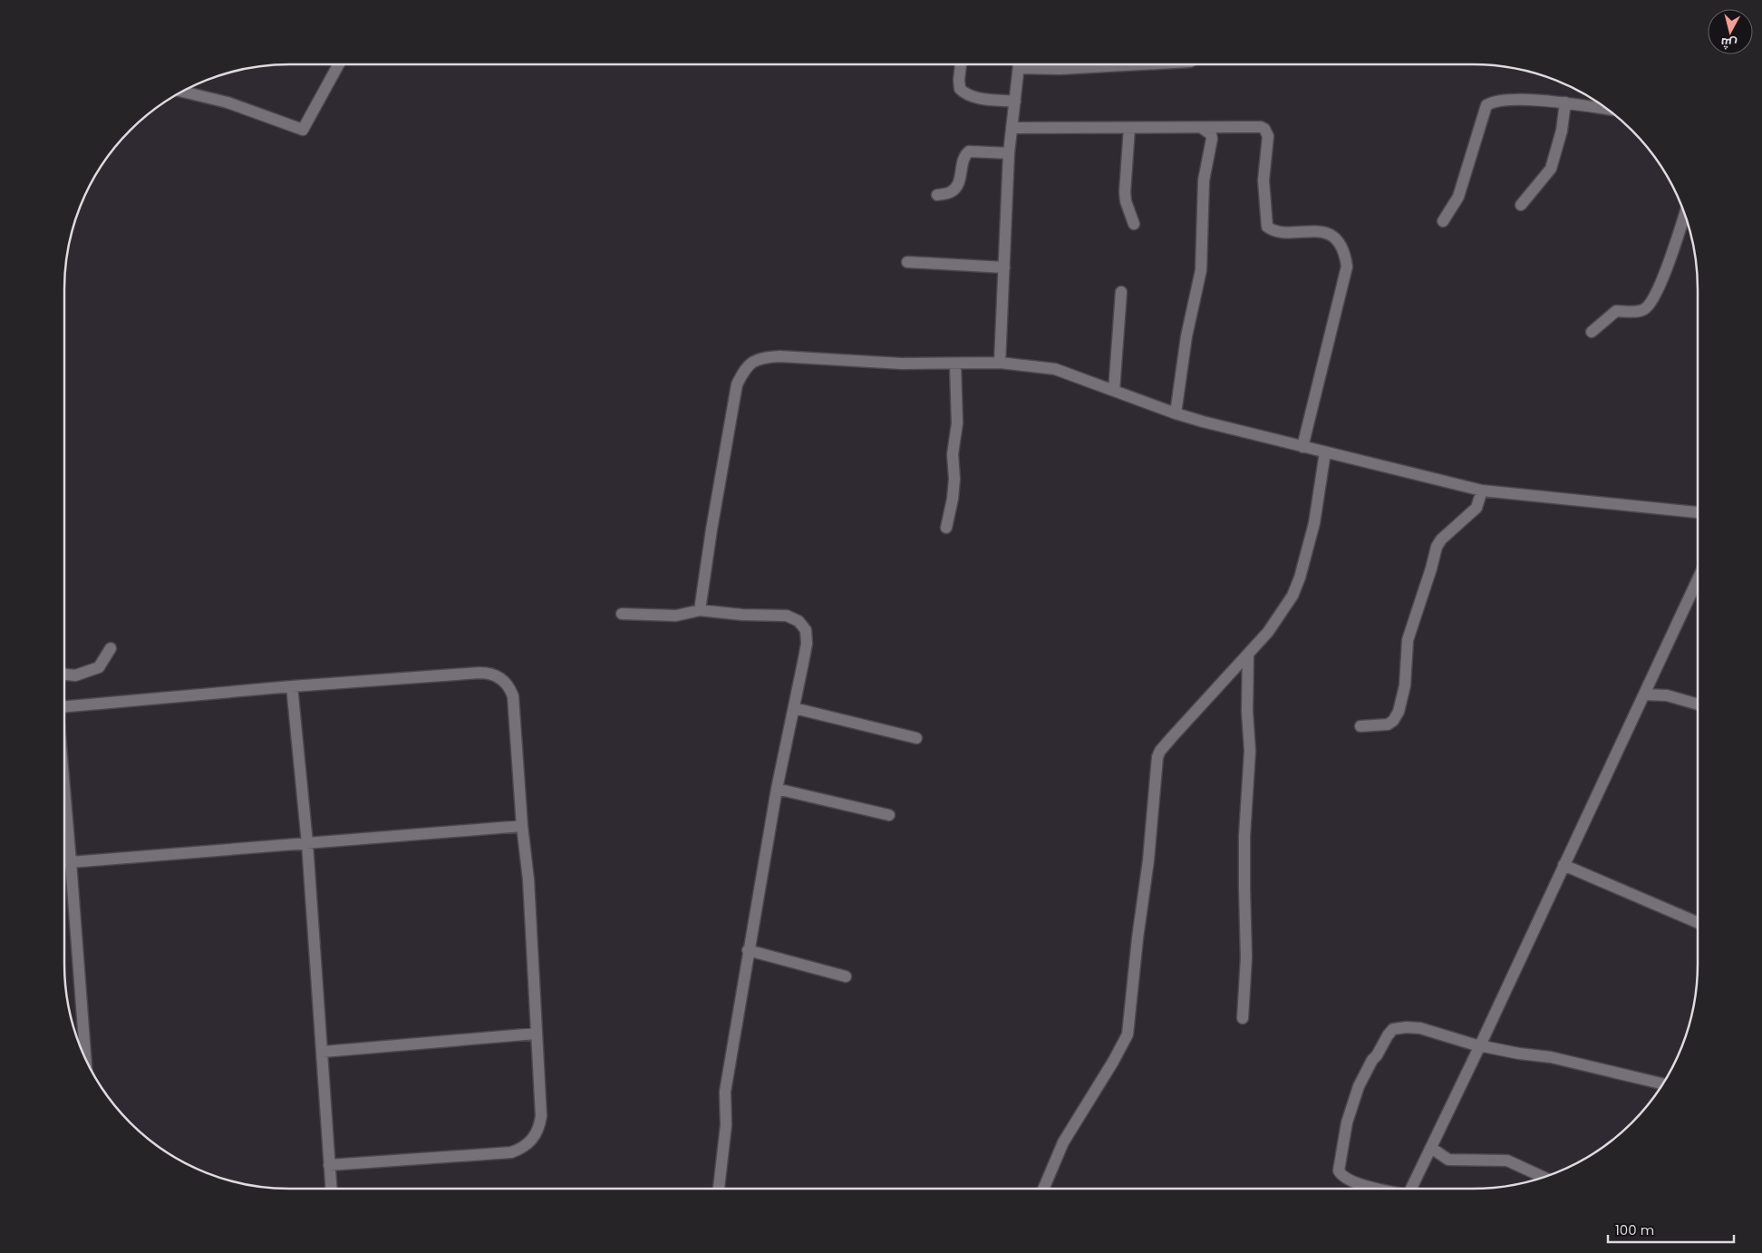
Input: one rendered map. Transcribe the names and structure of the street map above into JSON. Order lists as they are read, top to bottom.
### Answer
{
  "scale_bar": "100 m",
  "north": "bottom"
}
